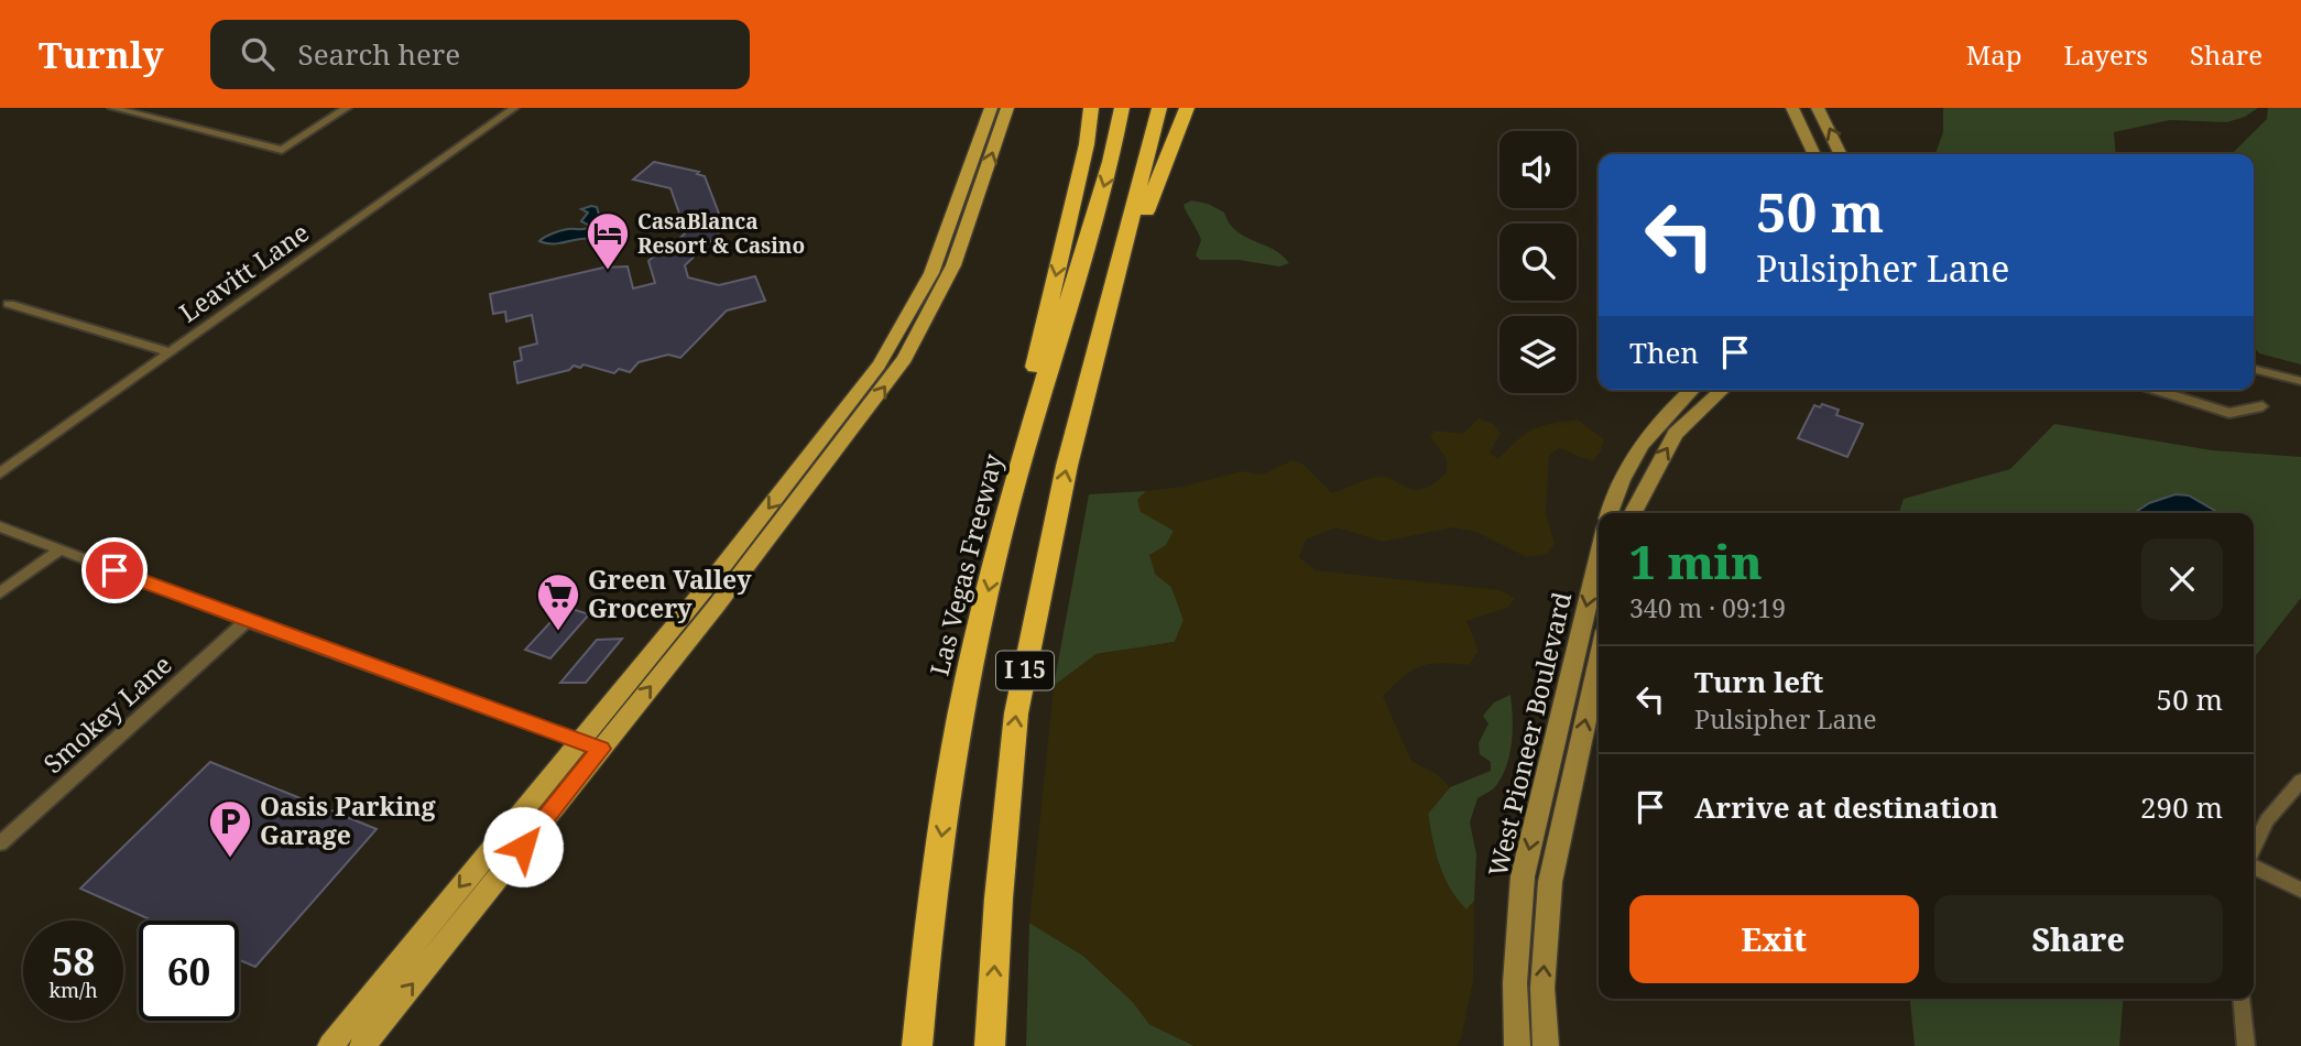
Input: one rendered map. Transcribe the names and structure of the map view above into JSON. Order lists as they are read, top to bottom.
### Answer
{
  "streets": {
    "highway": ["Las Vegas Freeway", "I 15"],
    "main road": ["West Pioneer Boulevard"],
    "street": ["Leavitt Lane", "Smokey Lane"]
  },
  "places": {
    "hotel": ["CasaBlanca Resort & Casino"],
    "supermarket": ["Green Valley Grocery"],
    "parking": ["Oasis Parking Garage"]
  },
  "page": {
    "header": "Turnly",
    "search": "Search here",
    "nav": ["Map", "Layers", "Share"],
    "turn": ["50 m", "Pulsipher Lane"],
    "then": "Then",
    "heading": ["1 min", "340 m · 09:19"],
    "list": [
      {
        "name": "Turn left",
        "note": "Pulsipher Lane",
        "value": "50 m"
      },
      {
        "name": "Arrive at destination",
        "value": "290 m"
      }
    ],
    "buttons": ["Exit", "Share"],
    "speed": "58 km/h",
    "limit": "60"
  }
}
